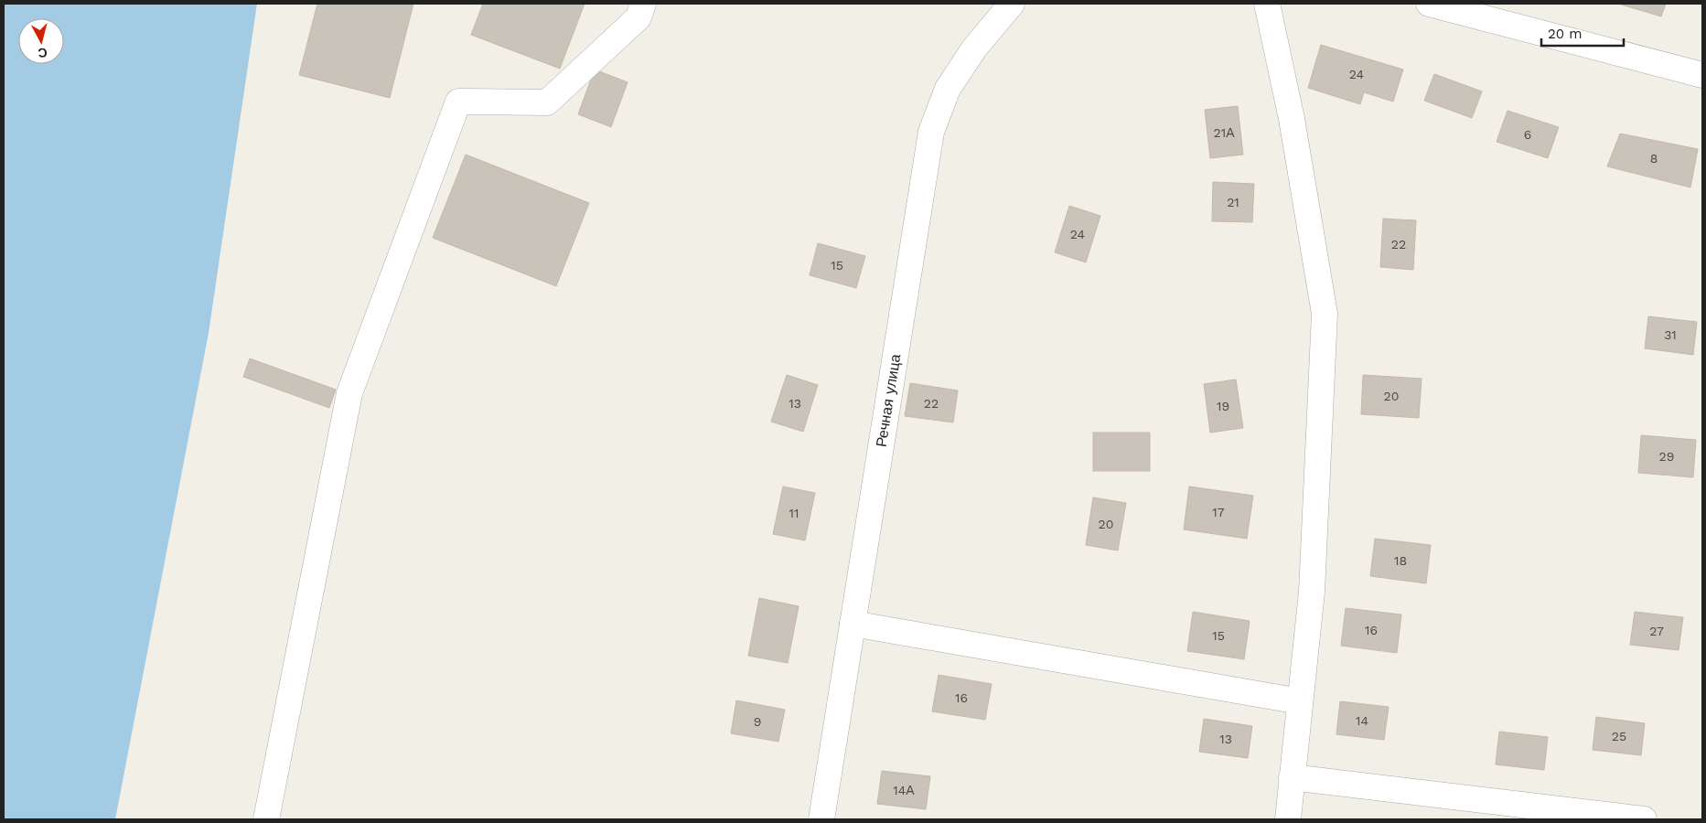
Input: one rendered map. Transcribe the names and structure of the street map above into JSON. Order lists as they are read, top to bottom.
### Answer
{
  "streets": {
    "street": ["Речная улица"]
  },
  "house_numbers": [
    "24",
    "21А",
    "6",
    "8",
    "21",
    "24",
    "22",
    "15",
    "31",
    "20",
    "13",
    "22",
    "19",
    "29",
    "17",
    "11",
    "20",
    "18",
    "16",
    "27",
    "15",
    "16",
    "14",
    "9",
    "25",
    "13",
    "14А"
  ],
  "scale_bar": "20 m",
  "north": "bottom"
}
